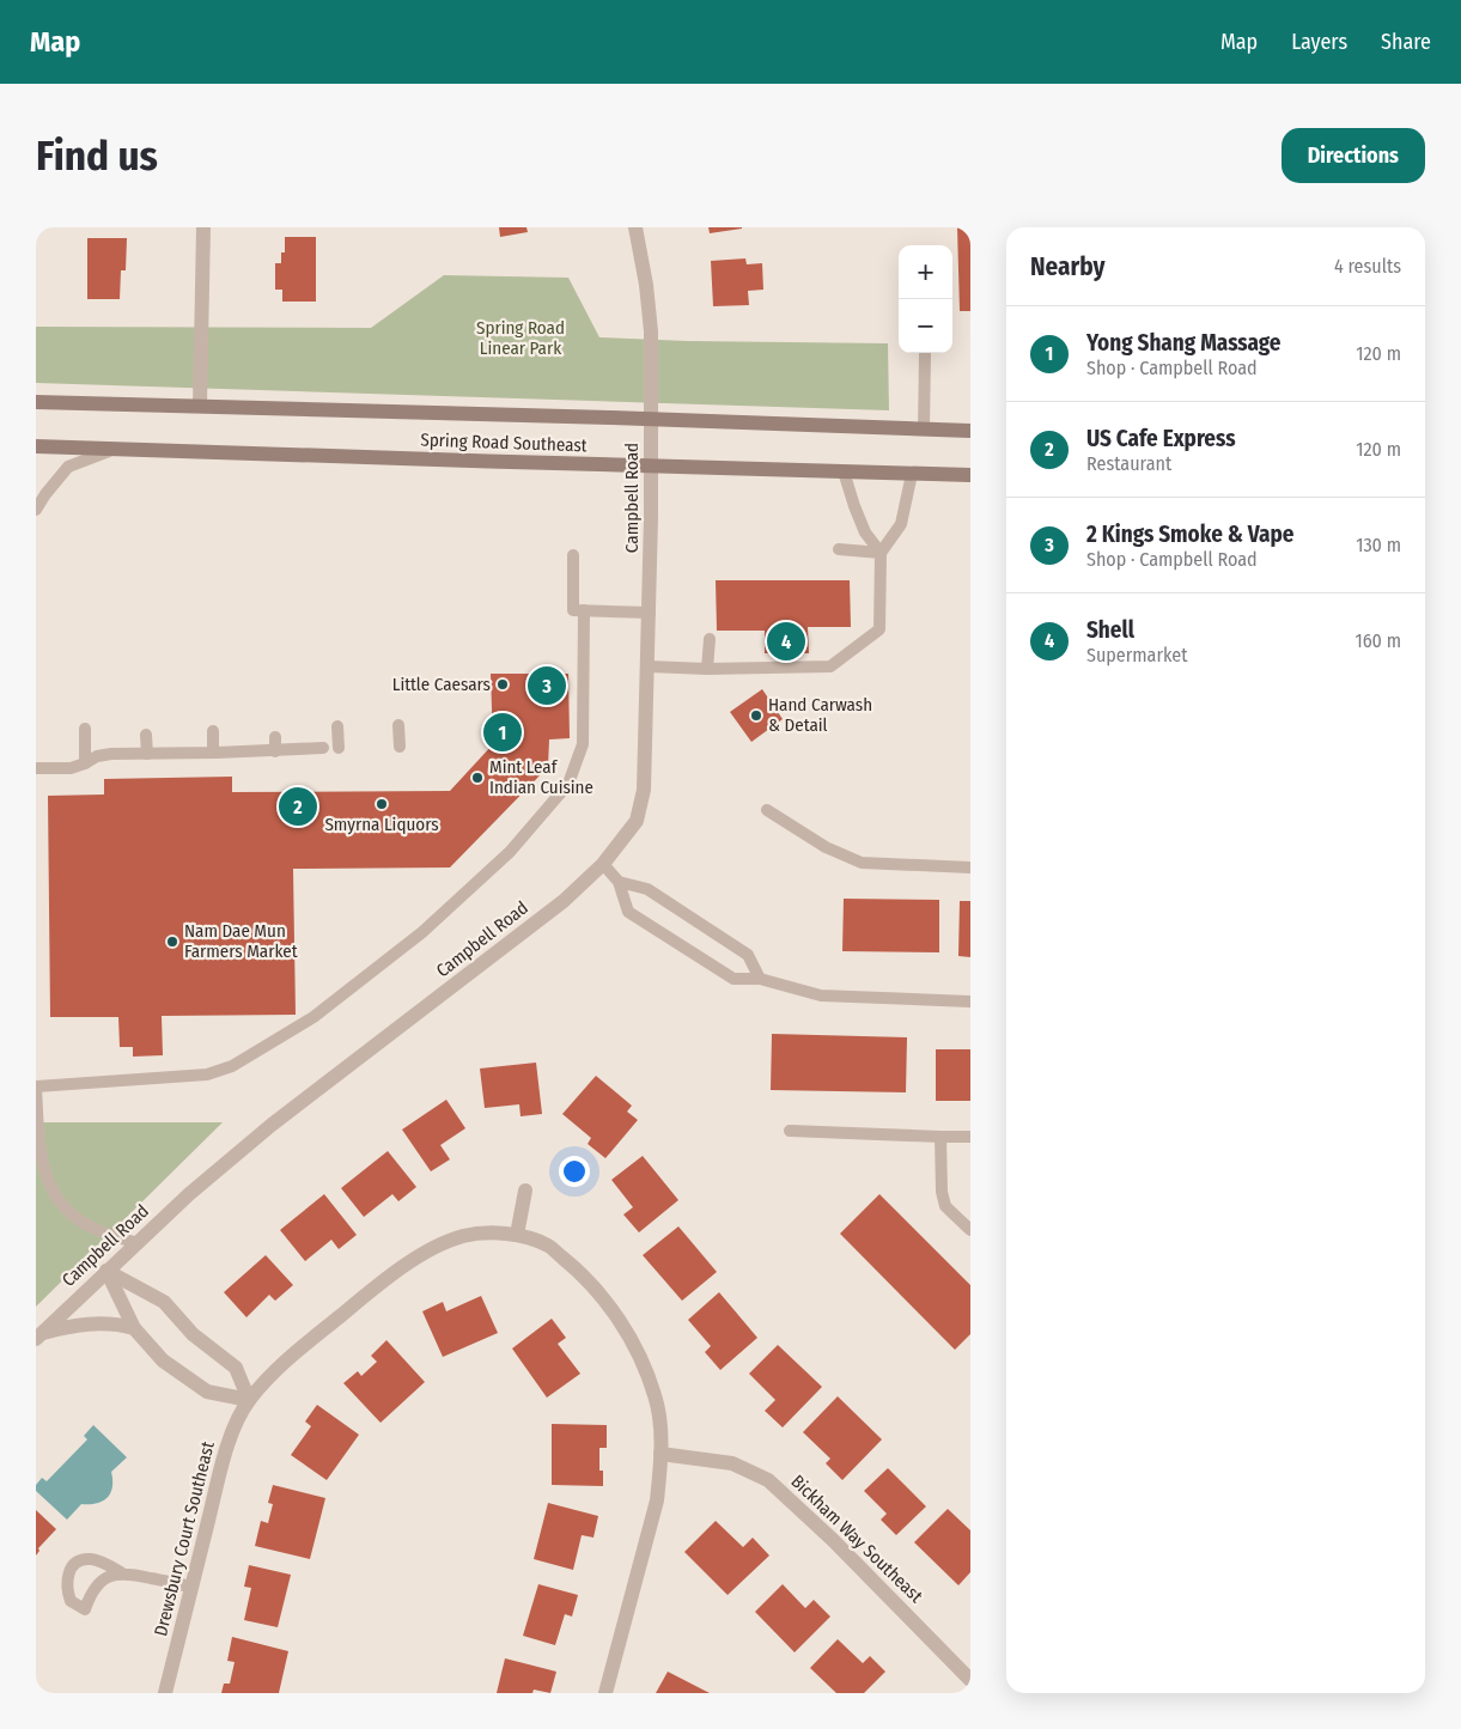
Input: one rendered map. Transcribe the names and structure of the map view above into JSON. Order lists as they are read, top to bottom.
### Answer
{
  "streets": {
    "main road": ["Spring Road Southeast"],
    "street": ["Campbell Road", "Drewsbury Court Southeast", "Bickham Way Southeast"]
  },
  "crossings": [
    ["Spring Road Southeast", "Campbell Road"],
    ["Drewsbury Court Southeast", "Bickham Way Southeast"]
  ],
  "parks": ["Spring Road Linear Park"],
  "places": [
    "Little Caesars",
    "Hand Carwash & Detail",
    "Mint Leaf Indian Cuisine",
    "Smyrna Liquors",
    "Nam Dae Mun Farmers Market"
  ],
  "page": {
    "header": "Map",
    "nav": ["Map", "Layers", "Share"],
    "buttons": "Directions",
    "title": "Find us",
    "heading": ["Nearby", "4 results"],
    "map_buttons": ["+", "−"],
    "list": [
      {
        "mark": "1",
        "name": "Yong Shang Massage",
        "note": "Shop · Campbell Road",
        "value": "120 m"
      },
      {
        "mark": "2",
        "name": "US Cafe Express",
        "note": "Restaurant",
        "value": "120 m"
      },
      {
        "mark": "3",
        "name": "2 Kings Smoke & Vape",
        "note": "Shop · Campbell Road",
        "value": "130 m"
      },
      {
        "mark": "4",
        "name": "Shell",
        "note": "Supermarket",
        "value": "160 m"
      }
    ],
    "pins": [
      "4",
      "3",
      "1",
      "2"
    ]
  }
}
